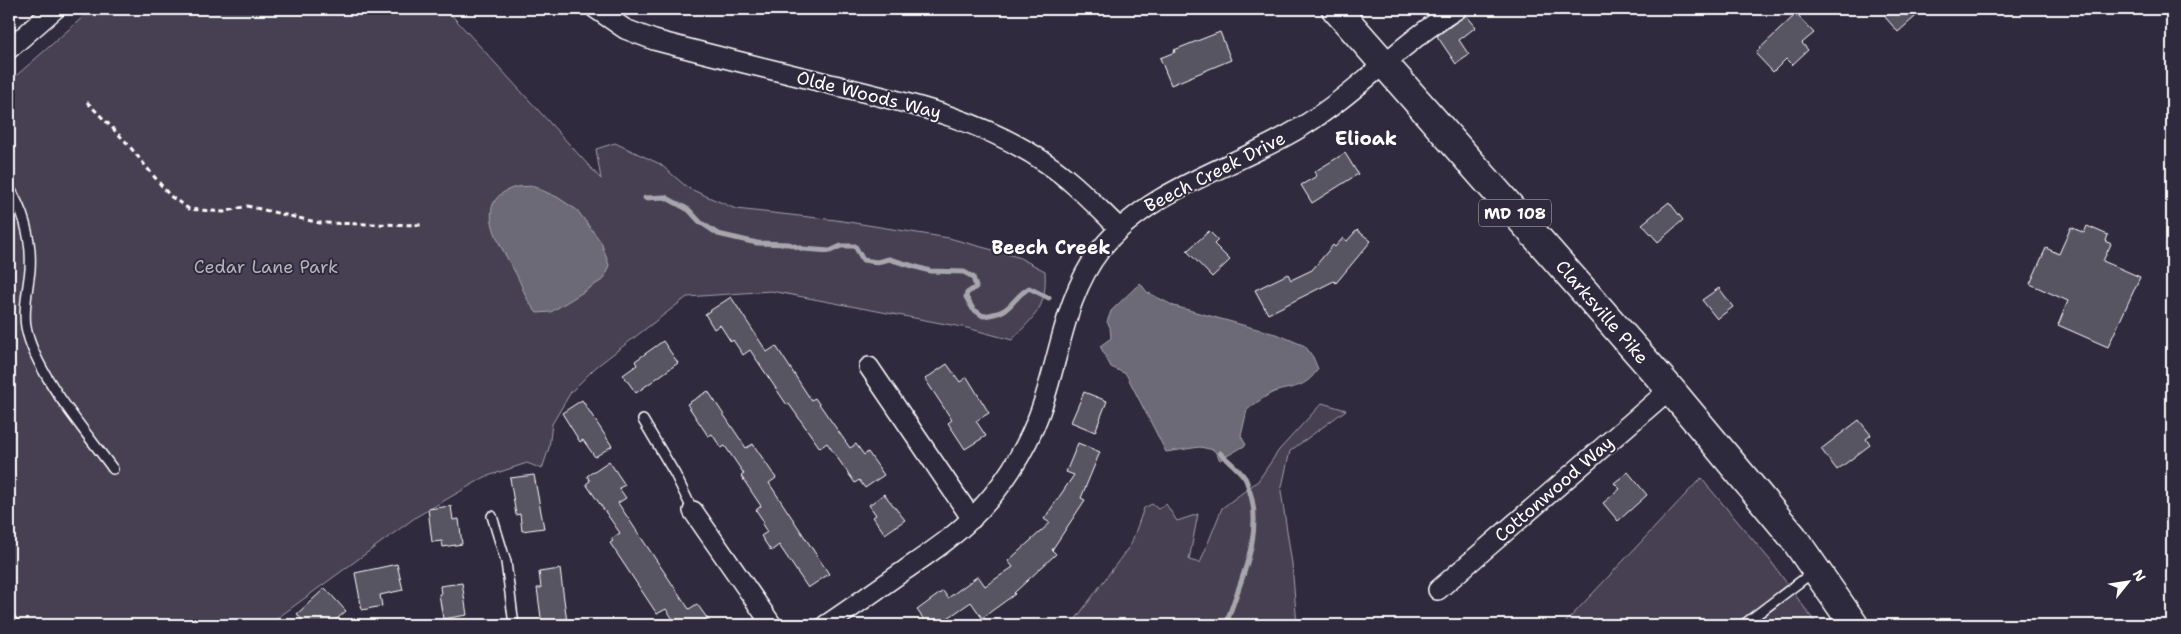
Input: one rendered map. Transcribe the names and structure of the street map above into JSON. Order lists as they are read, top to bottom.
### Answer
{
  "streets": {
    "main road": ["MD 108", "Clarksville Pike"],
    "street": ["Olde Woods Way", "Beech Creek Drive", "Cottonwood Way"]
  },
  "crossings": [
    ["Olde Woods Way", "Beech Creek Drive"],
    ["Beech Creek Drive", "Clarksville Pike"],
    ["Clarksville Pike", "Cottonwood Way"]
  ],
  "districts": ["Elioak", "Beech Creek"],
  "parks": ["Cedar Lane Park"],
  "north": "top right"
}
